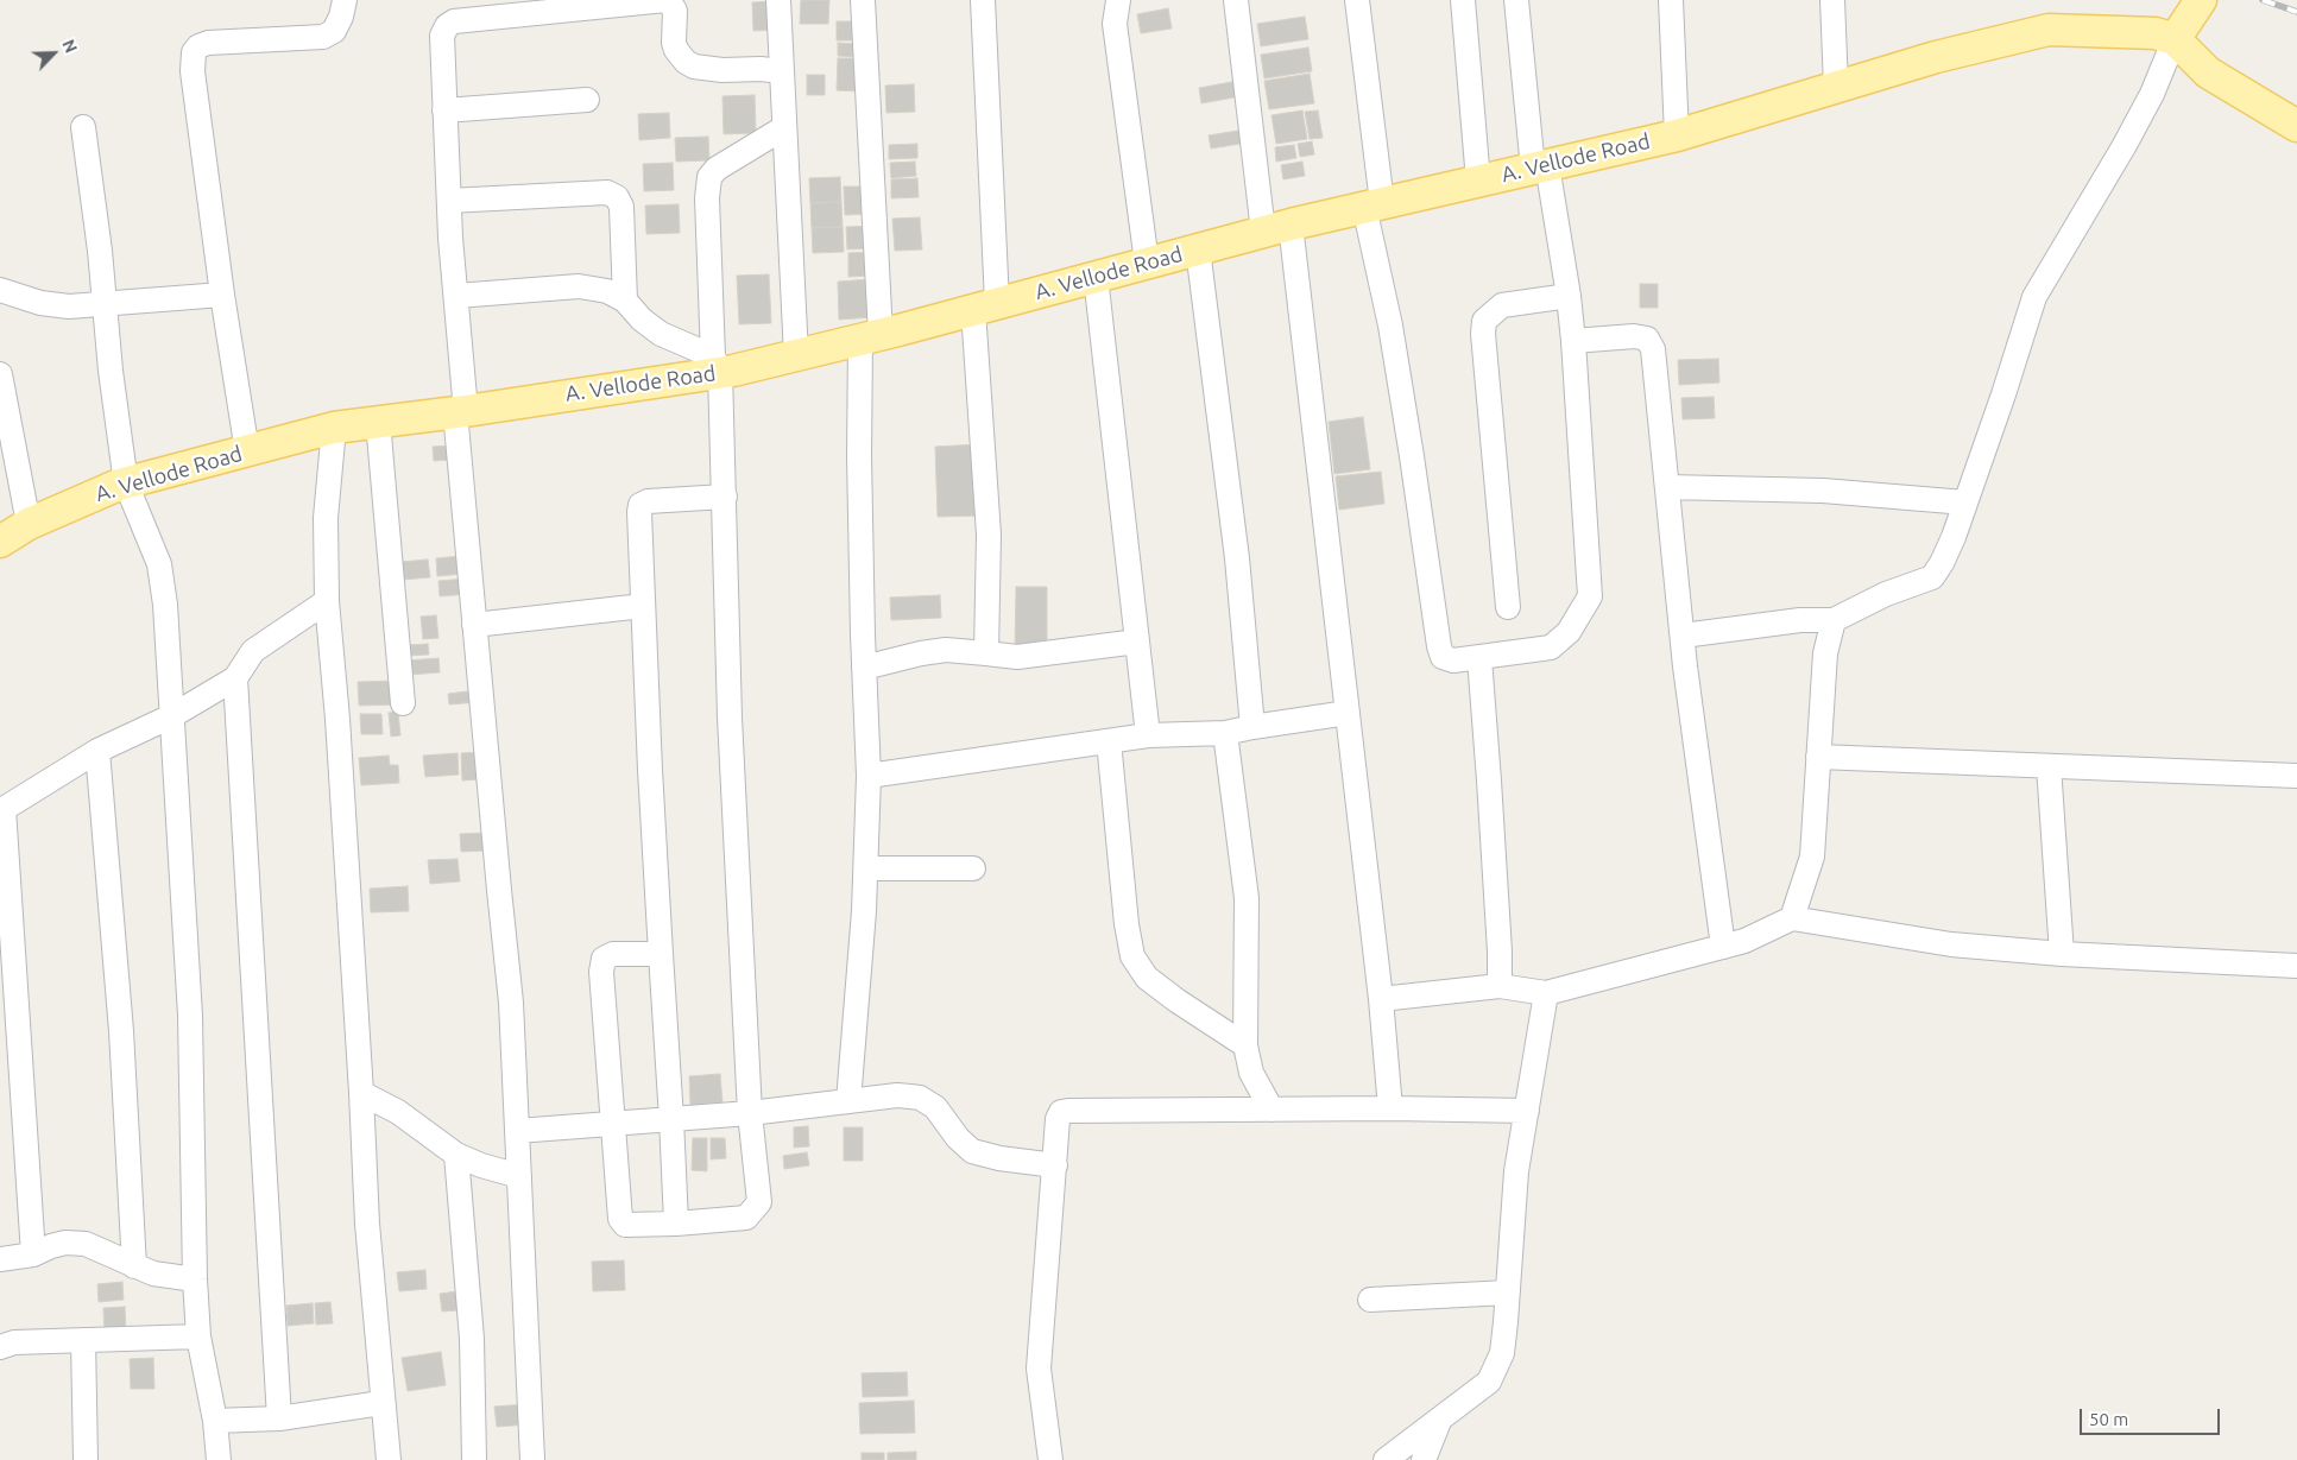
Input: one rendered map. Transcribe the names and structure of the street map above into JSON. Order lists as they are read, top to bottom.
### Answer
{
  "streets": {
    "main road": ["A. Vellode Road"]
  },
  "scale_bar": "50 m",
  "north": "top right"
}
